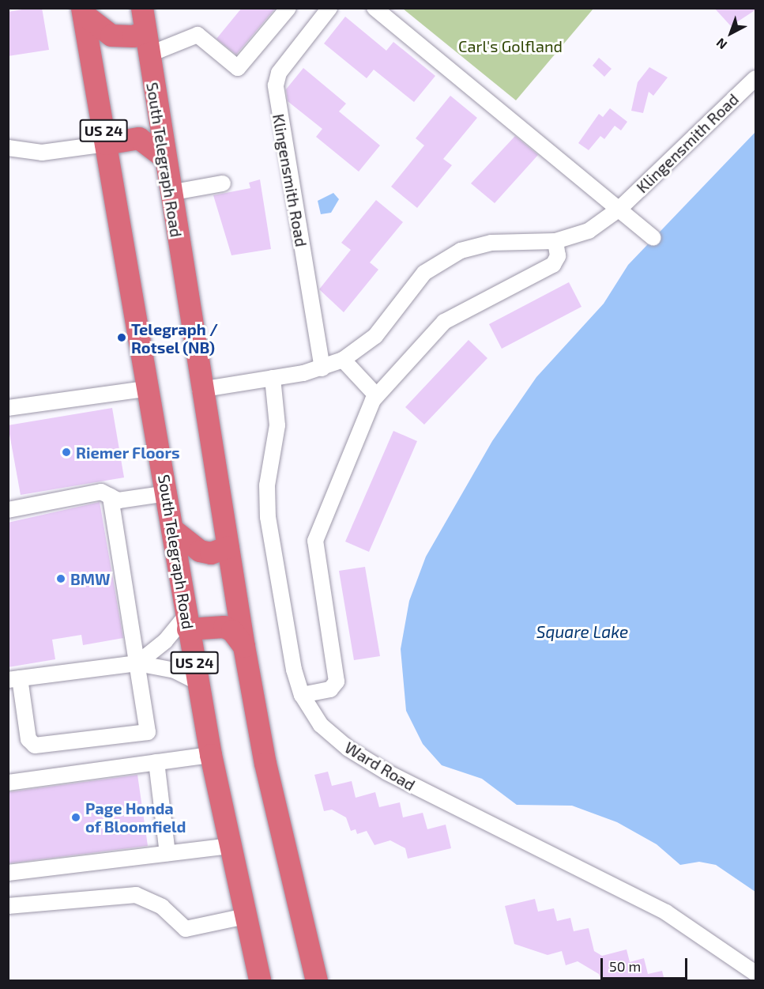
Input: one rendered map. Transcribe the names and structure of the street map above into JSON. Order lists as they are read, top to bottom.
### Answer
{
  "streets": {
    "highway": ["US 24", "South Telegraph Road"],
    "street": ["Klingensmith Road", "Ward Road"]
  },
  "crossings": [
    ["Klingensmith Road", "South Telegraph Road"],
    ["Klingensmith Road", "Ward Road"]
  ],
  "water": ["Square Lake"],
  "parks": ["Carl's Golfland"],
  "places": [
    "Telegraph / Rotsel (NB)",
    "Riemer Floors",
    "BMW",
    "Page Honda of Bloomfield"
  ],
  "scale_bar": "50 m",
  "north": "bottom left"
}
